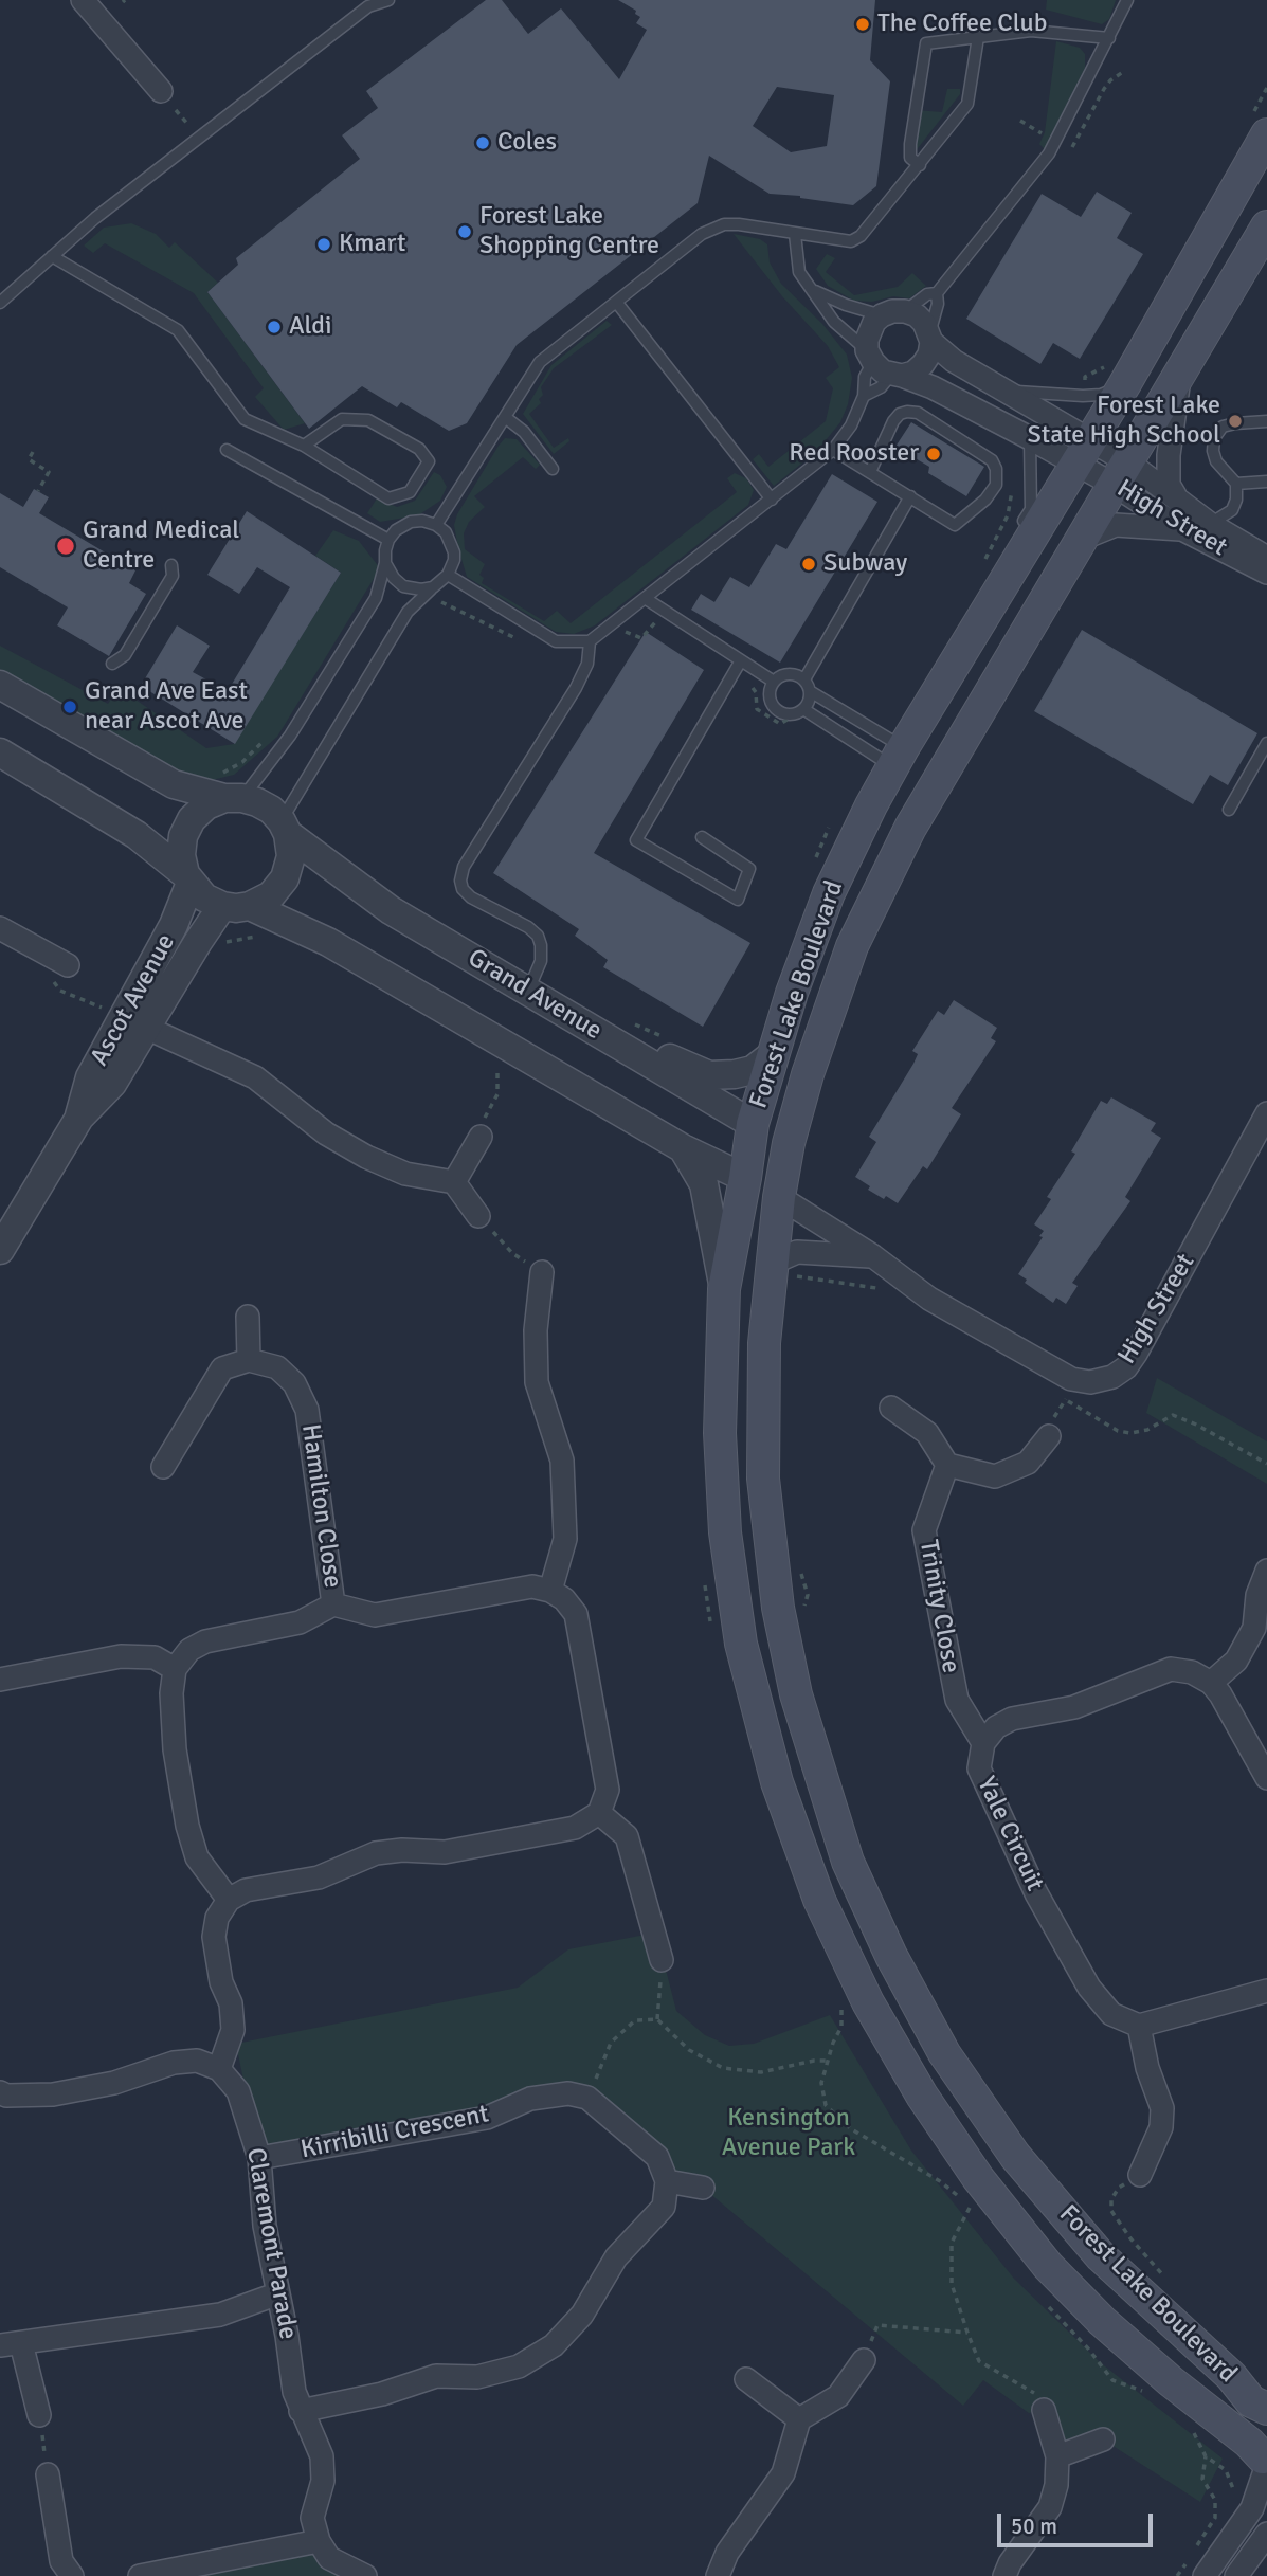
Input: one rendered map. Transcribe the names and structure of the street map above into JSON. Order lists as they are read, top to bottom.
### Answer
{
  "streets": {
    "main road": ["Grand Avenue", "Forest Lake Boulevard"],
    "street": [
      "High Street",
      "Ascot Avenue",
      "Hamilton Close",
      "Trinity Close",
      "Yale Circuit",
      "Kirribilli Crescent",
      "Claremont Parade"
    ]
  },
  "crossings": [
    ["High Street", "Forest Lake Boulevard"],
    ["Grand Avenue", "Forest Lake Boulevard"],
    ["Grand Avenue", "Ascot Avenue"],
    ["Trinity Close", "Yale Circuit"],
    ["Kirribilli Crescent", "Claremont Parade"]
  ],
  "parks": ["Kensington Avenue Park"],
  "places": [
    "The Coffee Club",
    "Coles",
    "Forest Lake Shopping Centre",
    "Kmart",
    "Aldi",
    "Forest Lake State High School",
    "Red Rooster",
    "Grand Medical Centre",
    "Subway",
    "Grand Ave East near Ascot Ave"
  ],
  "scale_bar": "50 m"
}
